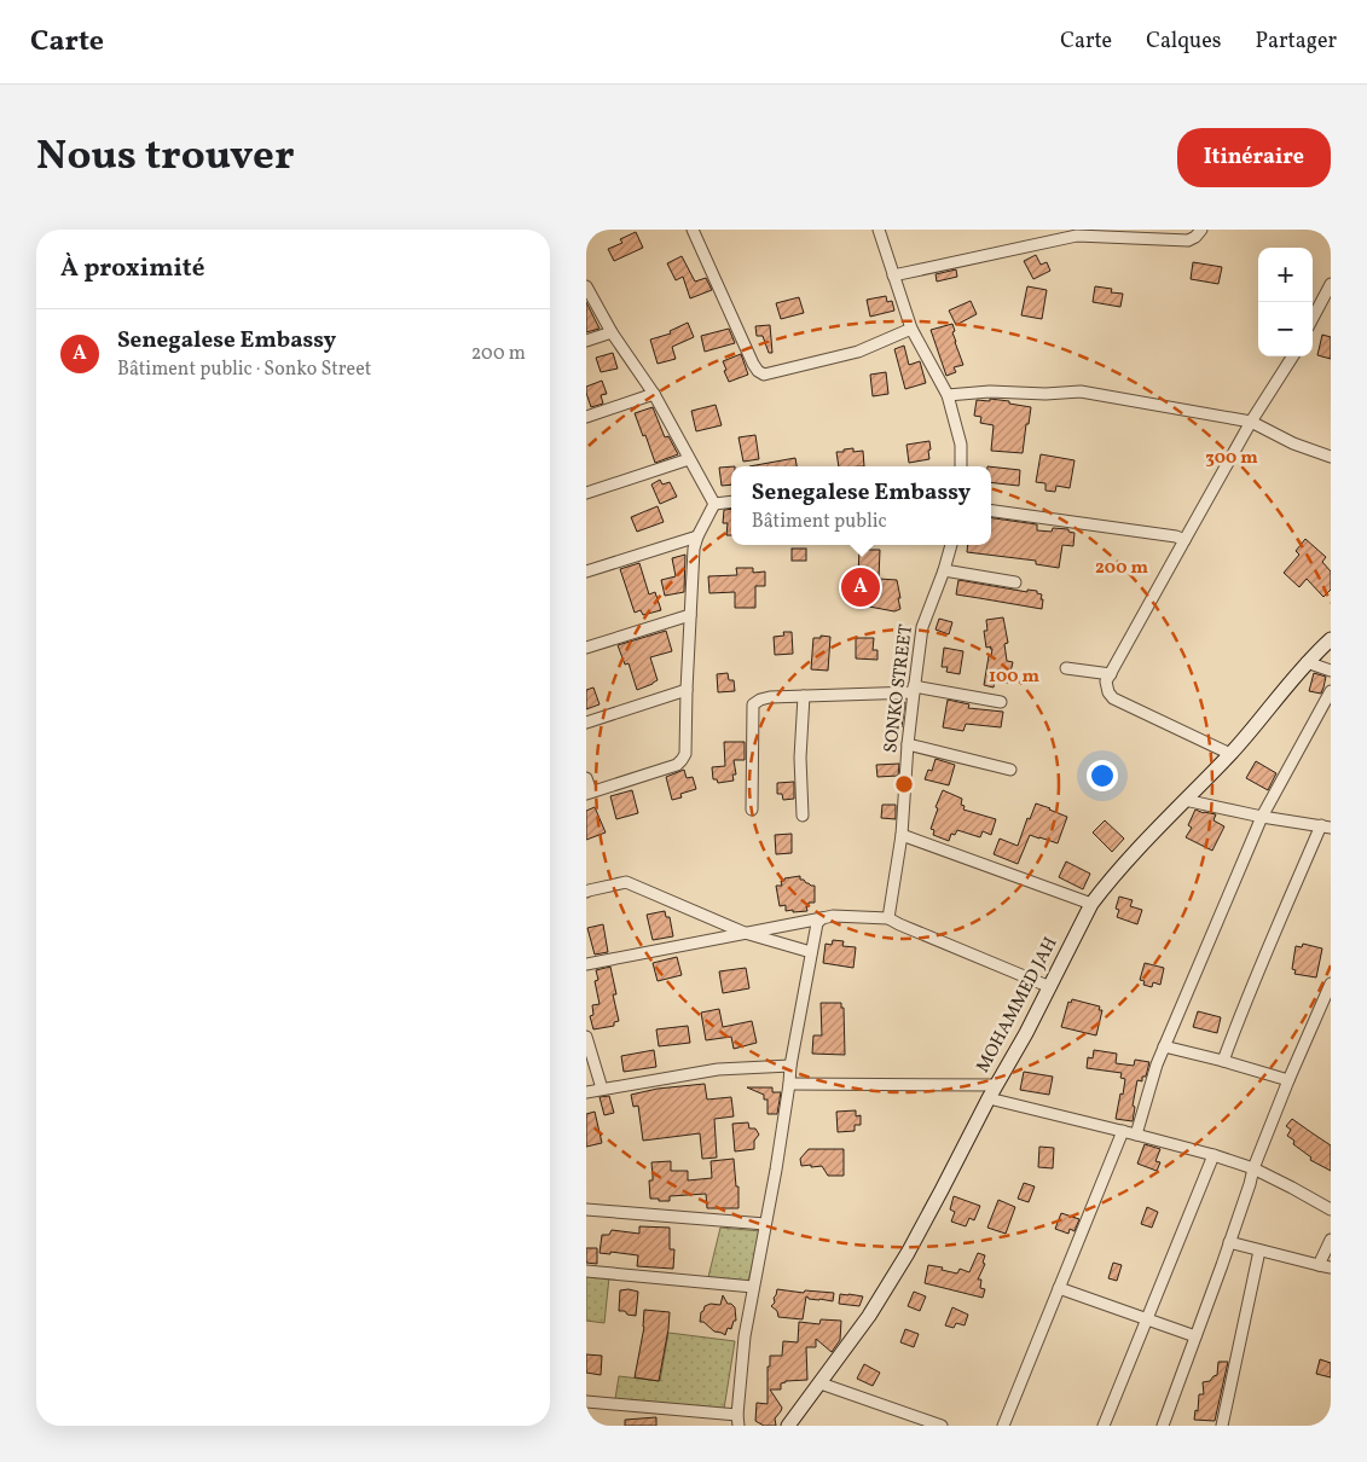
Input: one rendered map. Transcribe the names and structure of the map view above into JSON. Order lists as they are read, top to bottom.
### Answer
{
  "streets": {
    "street": ["SONKO STREET", "MOHAMMED JAH"]
  },
  "page": {
    "header": "Carte",
    "nav": ["Carte", "Calques", "Partager"],
    "title": "Nous trouver",
    "buttons": "Itinéraire",
    "heading": "À proximité",
    "map_buttons": ["+", "−"],
    "list": [
      {
        "mark": "A",
        "name": "Senegalese Embassy",
        "note": "Bâtiment public · Sonko Street",
        "value": "200 m"
      }
    ],
    "popup": ["Senegalese Embassy", "Bâtiment public"],
    "pins": "A"
  },
  "rings": ["300 m", "200 m", "100 m"]
}
